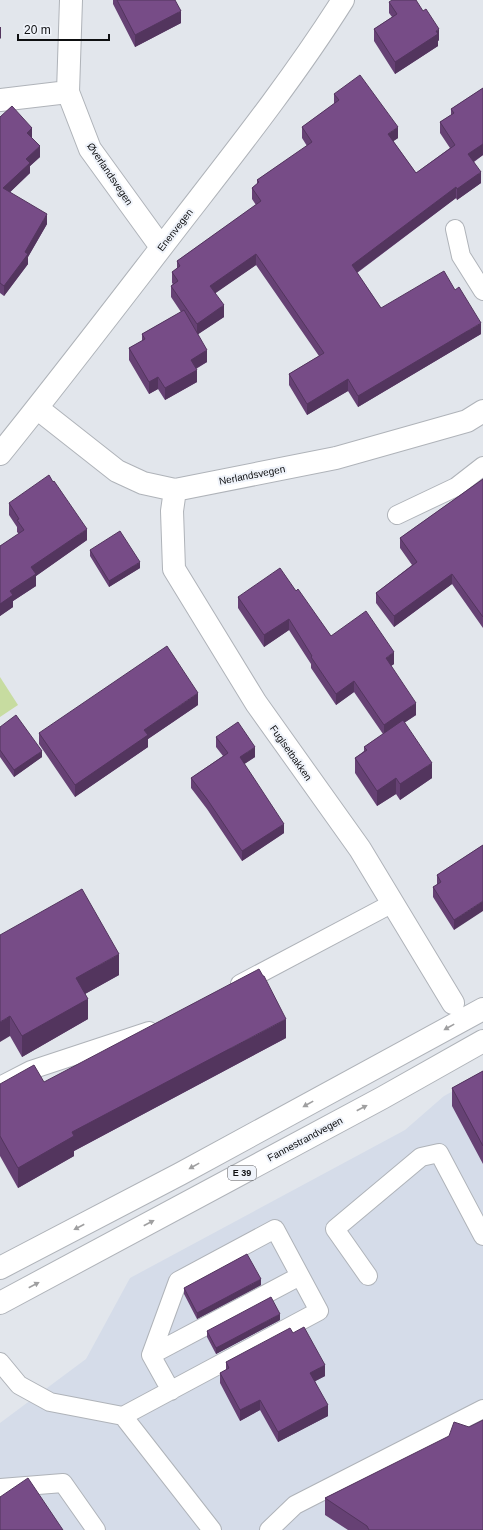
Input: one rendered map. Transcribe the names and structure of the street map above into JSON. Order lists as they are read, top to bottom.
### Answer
{
  "streets": {
    "main road": [
      "Øverlandsvegen",
      "Enenvegen",
      "Nerlandsvegen",
      "Fuglsetbakken",
      "Fannestrandvegen",
      "E 39"
    ]
  },
  "crossings": [
    ["Øverlandsvegen", "Enenvegen"],
    ["Enenvegen", "Nerlandsvegen"],
    ["Nerlandsvegen", "Fuglsetbakken"]
  ],
  "scale_bar": "20 m"
}
